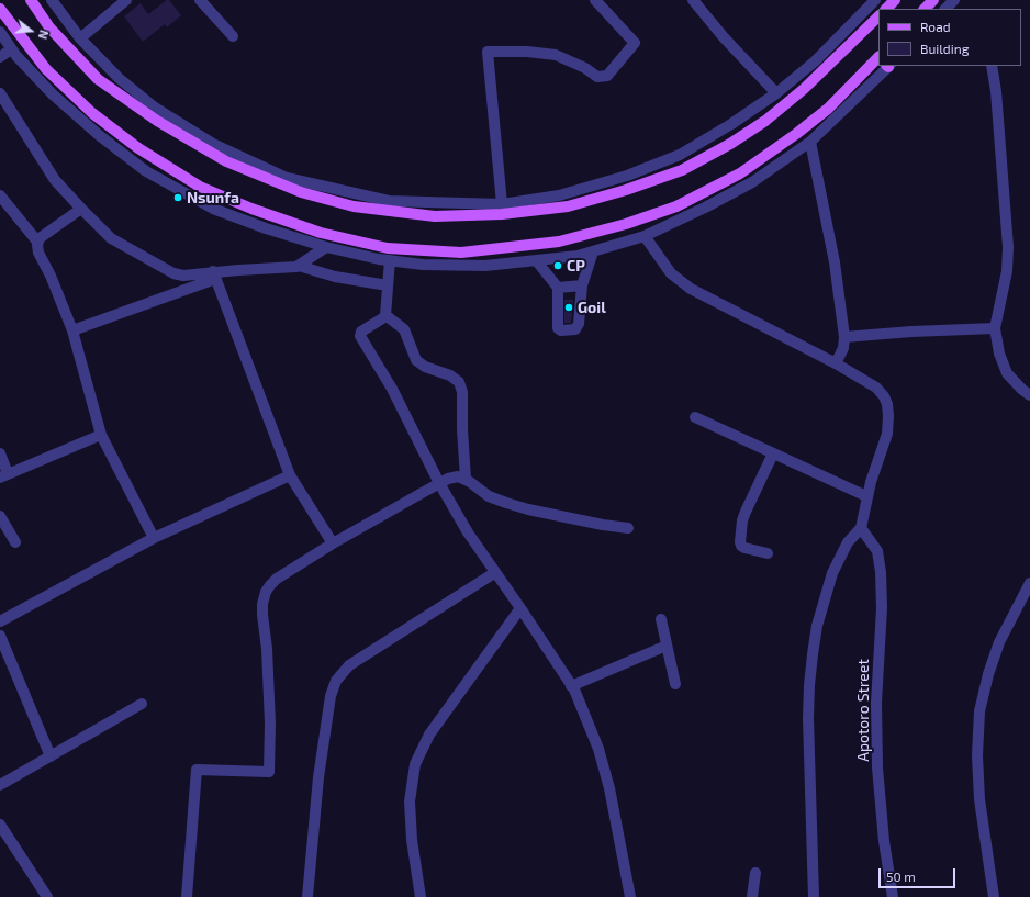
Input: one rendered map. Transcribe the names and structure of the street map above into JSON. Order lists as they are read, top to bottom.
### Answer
{
  "streets": {
    "street": ["Apotoro Street"]
  },
  "places": ["Nsunfa", "CP", "Goil"],
  "legend": ["Road", "Building"],
  "scale_bar": "50 m",
  "north": "right"
}
